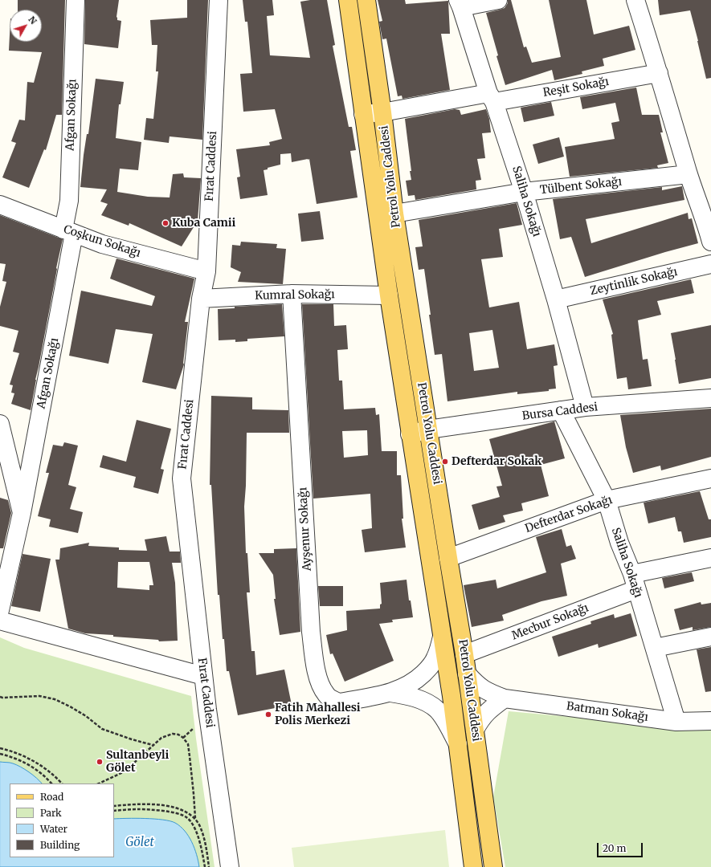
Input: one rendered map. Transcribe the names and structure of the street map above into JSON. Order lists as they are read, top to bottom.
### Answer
{
  "streets": {
    "main road": ["Petrol Yolu Caddesi"],
    "street": [
      "Reşit Sokağı",
      "Afgan Sokağı",
      "Fırat Caddesi",
      "Tülbent Sokağı",
      "Saliha Sokağı",
      "Coşkun Sokağı",
      "Zeytinlik Sokağı",
      "Kumral Sokağı",
      "Bursa Caddesi",
      "Defterdar Sokağı",
      "Ayşenur Sokağı",
      "Mecbur Sokağı",
      "Batman Sokağı"
    ]
  },
  "crossings": [
    ["Reşit Sokağı", "Petrol Yolu Caddesi"],
    ["Reşit Sokağı", "Saliha Sokağı"],
    ["Afgan Sokağı", "Coşkun Sokağı"],
    ["Fırat Caddesi", "Coşkun Sokağı"],
    ["Fırat Caddesi", "Kumral Sokağı"],
    ["Petrol Yolu Caddesi", "Tülbent Sokağı"],
    ["Petrol Yolu Caddesi", "Kumral Sokağı"],
    ["Petrol Yolu Caddesi", "Bursa Caddesi"],
    ["Petrol Yolu Caddesi", "Defterdar Sokağı"],
    ["Petrol Yolu Caddesi", "Mecbur Sokağı"],
    ["Petrol Yolu Caddesi", "Batman Sokağı"],
    ["Tülbent Sokağı", "Saliha Sokağı"],
    ["Saliha Sokağı", "Zeytinlik Sokağı"],
    ["Saliha Sokağı", "Bursa Caddesi"],
    ["Saliha Sokağı", "Defterdar Sokağı"],
    ["Saliha Sokağı", "Mecbur Sokağı"],
    ["Saliha Sokağı", "Batman Sokağı"],
    ["Kumral Sokağı", "Ayşenur Sokağı"]
  ],
  "water": ["Gölet"],
  "places": [
    "Kuba Camii",
    "Defterdar Sokak",
    "Fatih Mahallesi Polis Merkezi",
    "Sultanbeyli Gölet"
  ],
  "legend": [
    "Road",
    "Park",
    "Water",
    "Building"
  ],
  "scale_bar": "20 m",
  "north": "top right"
}
